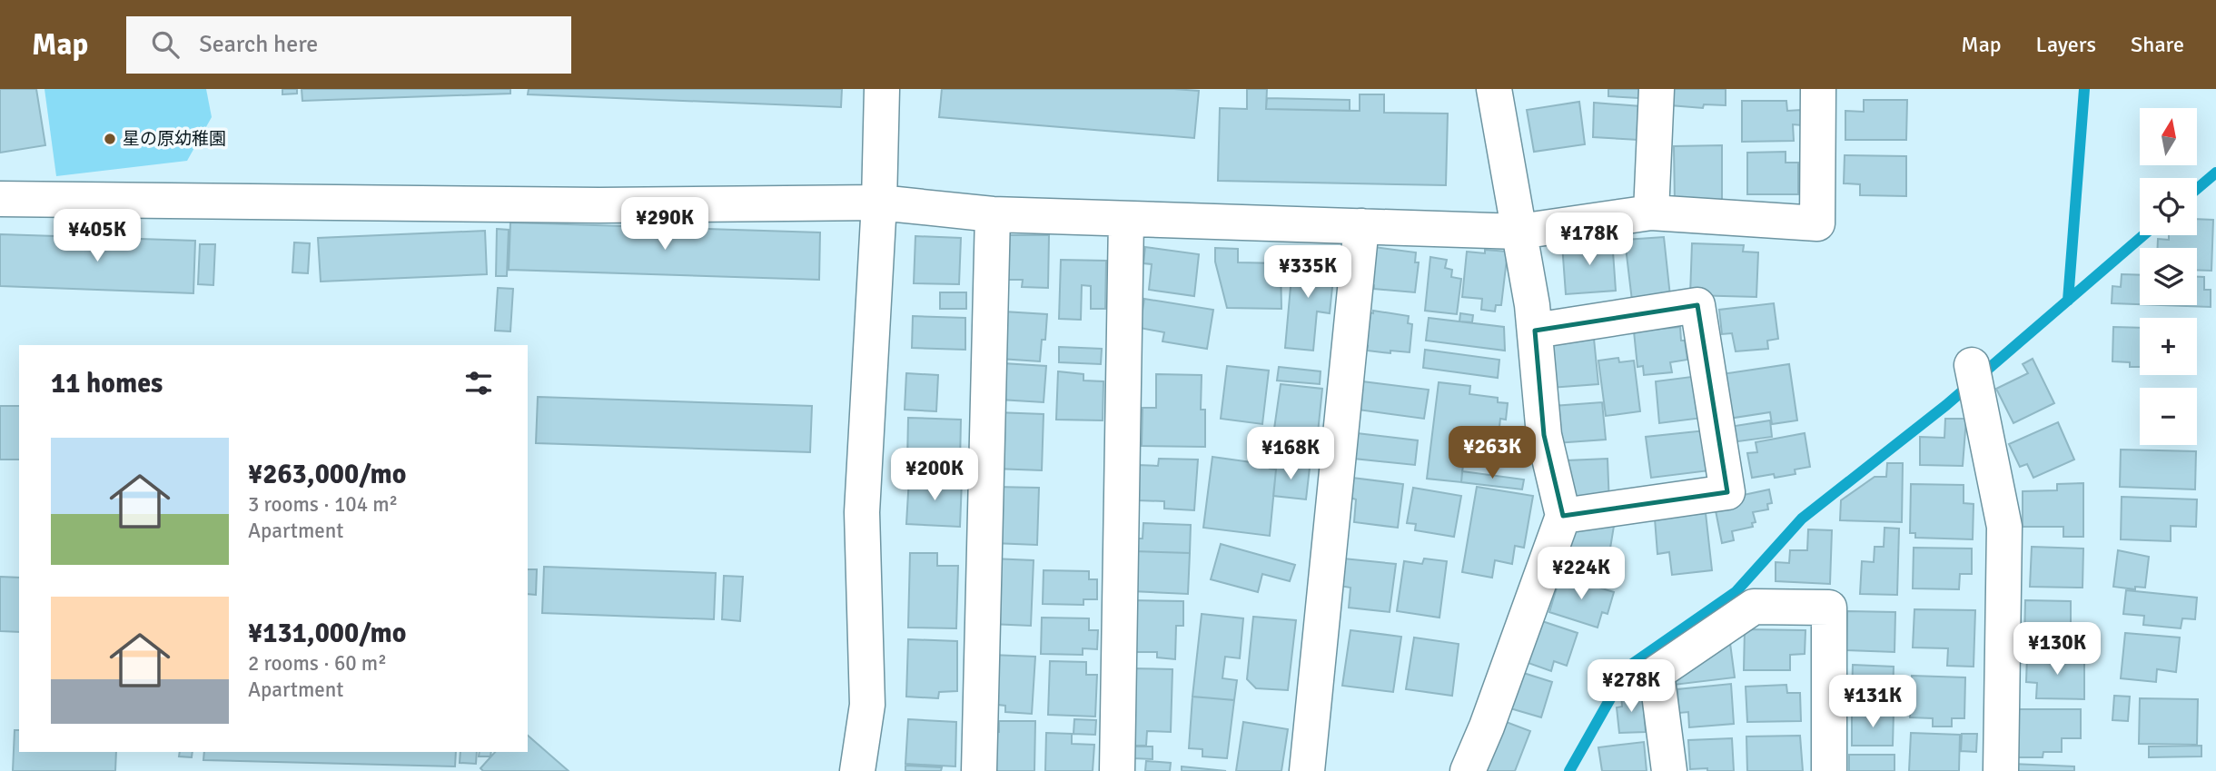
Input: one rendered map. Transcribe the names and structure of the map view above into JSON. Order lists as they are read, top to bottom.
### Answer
{
  "places": ["星の原幼稚園"],
  "north": "top",
  "page": {
    "header": "Map",
    "search": "Search here",
    "nav": ["Map", "Layers", "Share"],
    "map_buttons": ["+", "−"],
    "price": [
      "¥290K",
      "¥405K",
      "¥178K",
      "¥335K",
      "¥263K",
      "¥168K",
      "¥200K",
      "¥224K",
      "¥130K",
      "¥278K",
      "¥131K"
    ],
    "heading": "11 homes",
    "list": [
      {
        "name": "¥263,000/mo",
        "note": "3 rooms · 104 m² · Apartment"
      },
      {
        "name": "¥131,000/mo",
        "note": "2 rooms · 60 m² · Apartment"
      }
    ]
  }
}
